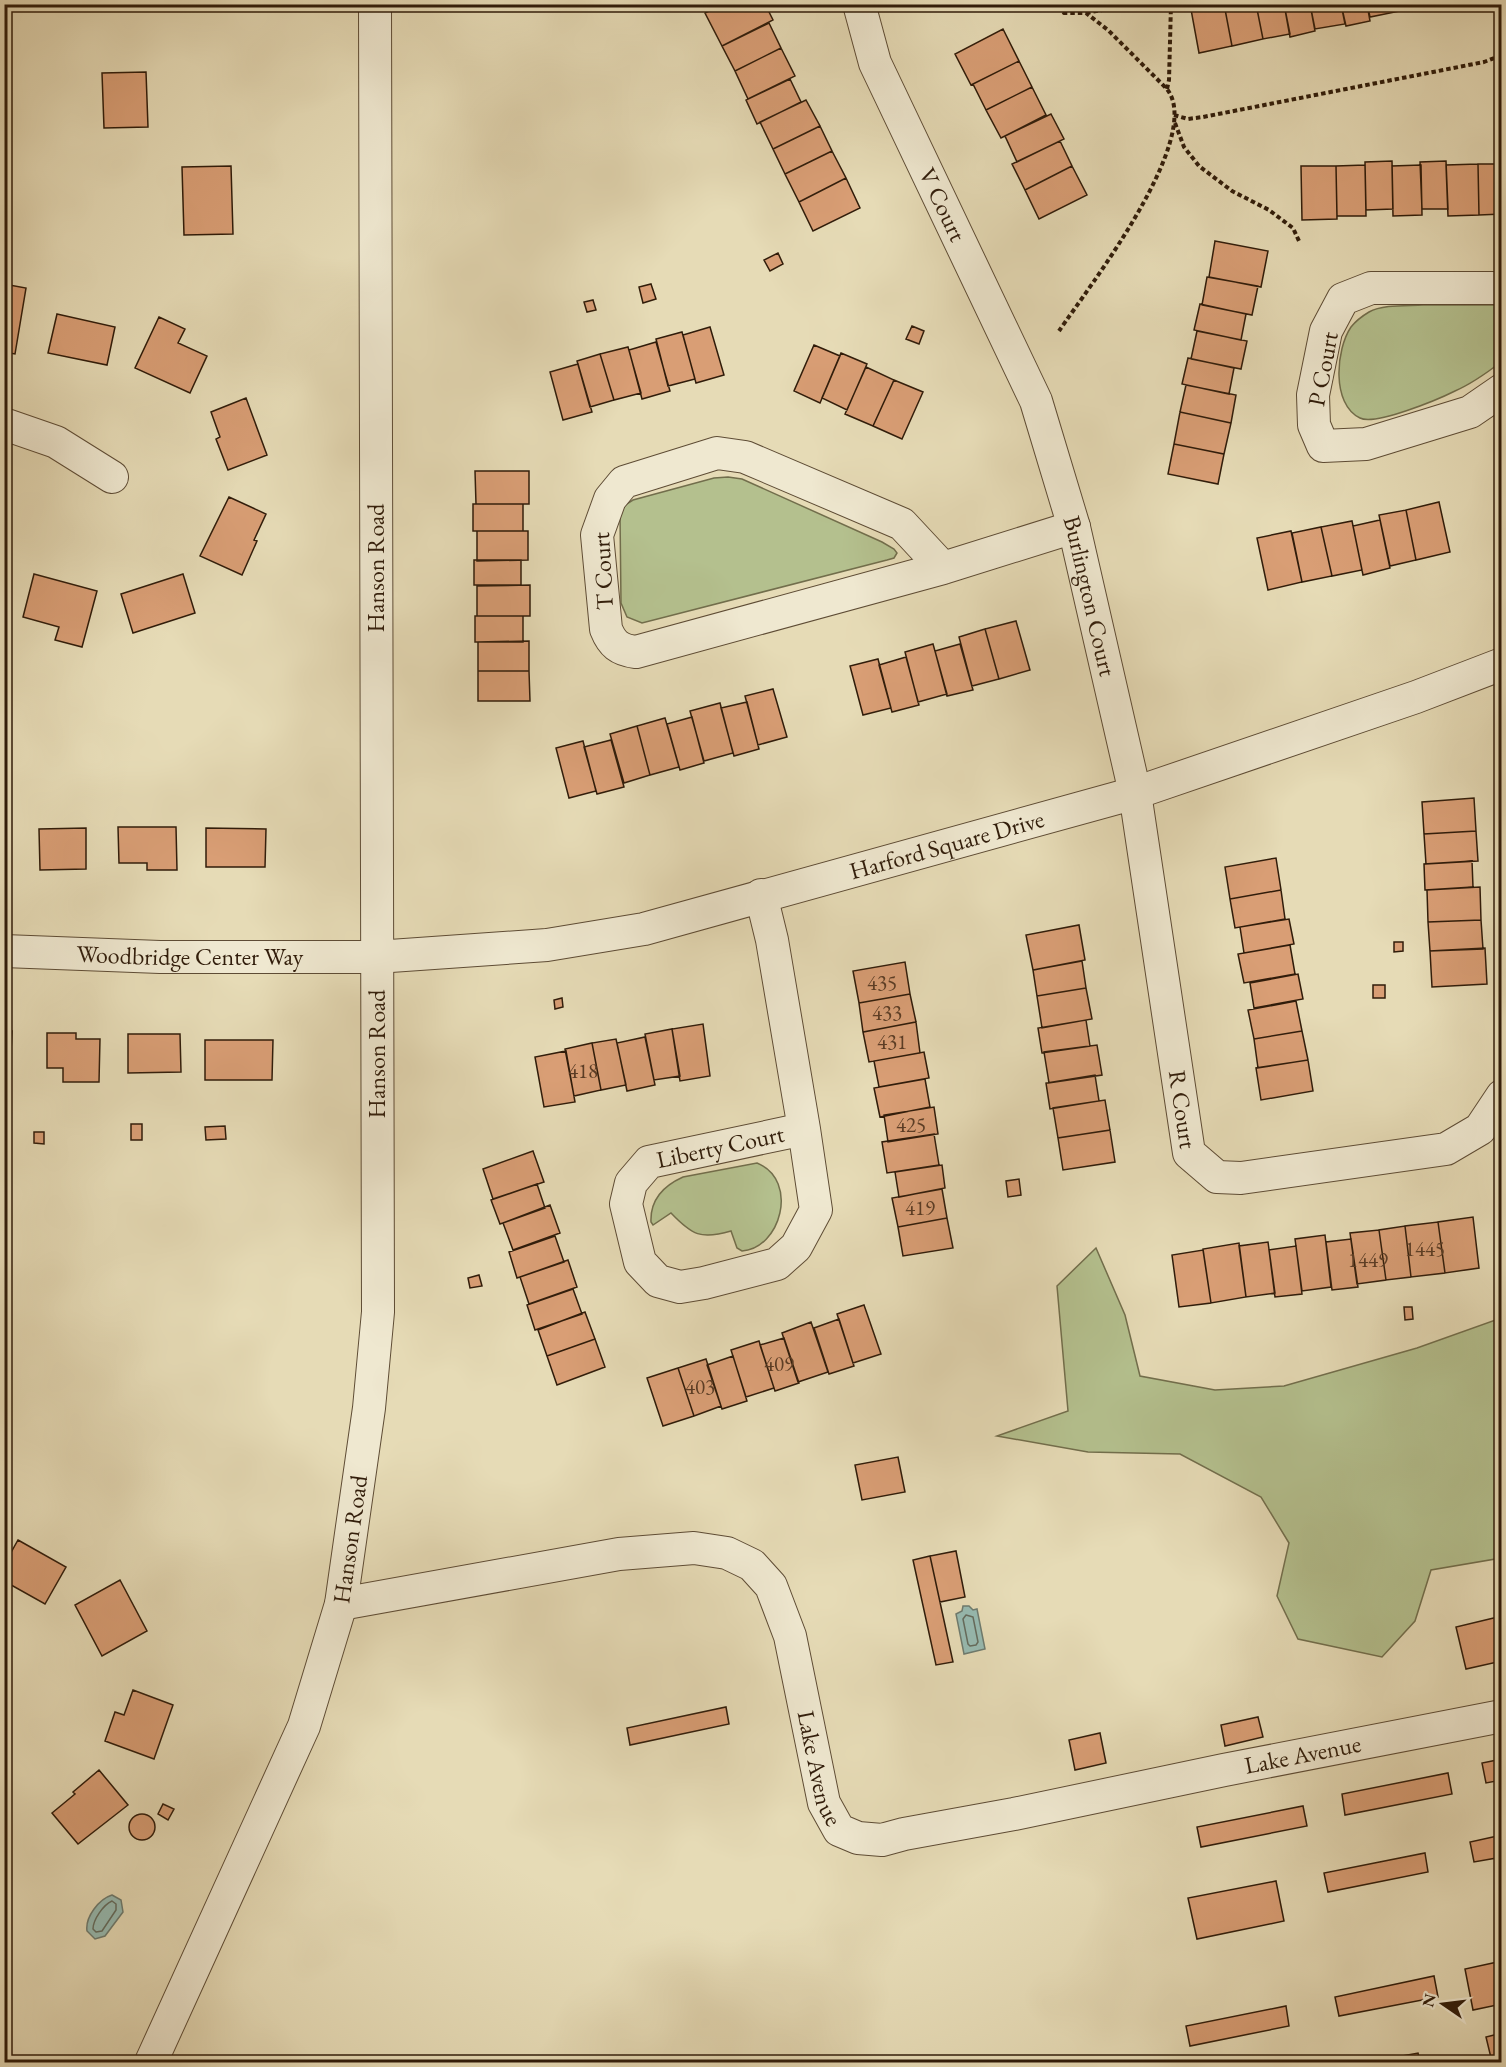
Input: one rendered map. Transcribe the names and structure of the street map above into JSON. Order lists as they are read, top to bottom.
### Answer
{
  "streets": {
    "street": [
      "V Court",
      "P Court",
      "Hanson Road",
      "T Court",
      "Burlington Court",
      "Harford Square Drive",
      "Woodbridge Center Way",
      "R Court",
      "Liberty Court",
      "Lake Avenue"
    ]
  },
  "crossings": [
    ["V Court", "Burlington Court"],
    ["Hanson Road", "Harford Square Drive"],
    ["Hanson Road", "Woodbridge Center Way"],
    ["Hanson Road", "Lake Avenue"],
    ["T Court", "Burlington Court"],
    ["Burlington Court", "Harford Square Drive"],
    ["Burlington Court", "R Court"],
    ["Harford Square Drive", "Woodbridge Center Way"],
    ["Harford Square Drive", "R Court"],
    ["Harford Square Drive", "Liberty Court"]
  ],
  "house_numbers": [
    "435",
    "433",
    "431",
    "418",
    "425",
    "419",
    "1445",
    "1449",
    "409",
    "403"
  ],
  "north": "left"
}
